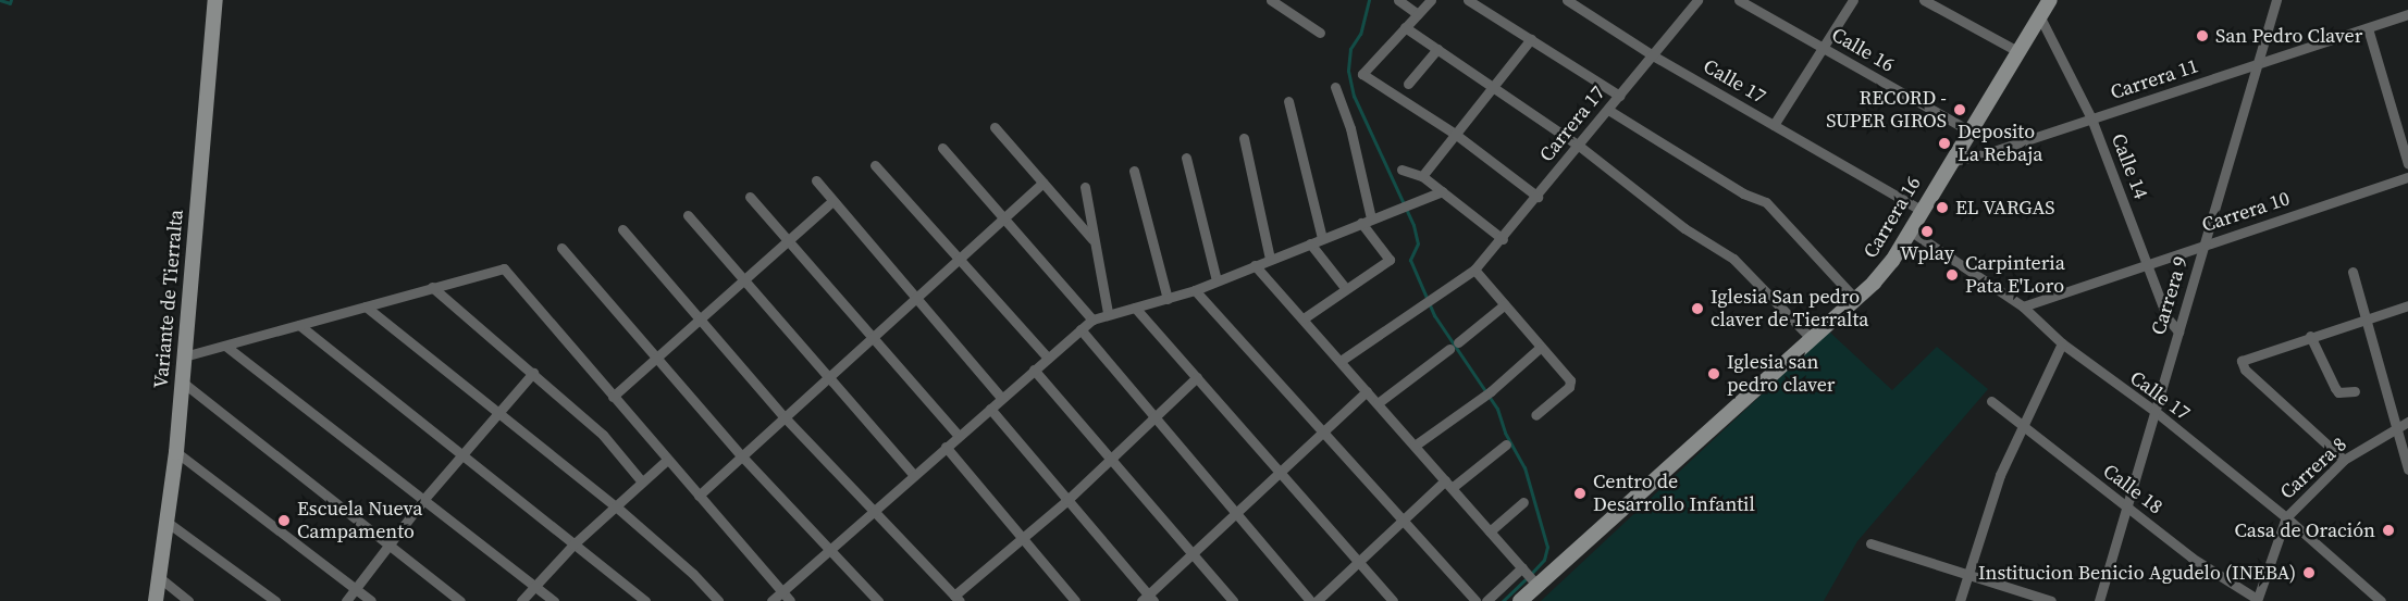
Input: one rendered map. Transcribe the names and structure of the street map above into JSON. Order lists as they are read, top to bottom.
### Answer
{
  "streets": {
    "main road": ["Carrera 16", "Variante de Tierralta"],
    "street": [
      "Calle 16",
      "Carrera 11",
      "Calle 17",
      "Carrera 17",
      "Calle 14",
      "Carrera 10",
      "Carrera 9",
      "Carrera 8",
      "Calle 18"
    ]
  },
  "crossings": [
    ["Calle 16", "Carrera 16"],
    ["Carrera 11", "Calle 14"],
    ["Carrera 11", "Carrera 16"],
    ["Carrera 11", "Carrera 9"],
    ["Calle 17", "Carrera 17"],
    ["Calle 17", "Carrera 10"],
    ["Calle 17", "Carrera 16"],
    ["Calle 17", "Carrera 9"],
    ["Calle 17", "Carrera 8"],
    ["Calle 14", "Carrera 10"],
    ["Calle 14", "Carrera 16"],
    ["Calle 14", "Carrera 9"],
    ["Carrera 10", "Carrera 9"],
    ["Carrera 9", "Calle 18"],
    ["Carrera 8", "Calle 18"]
  ],
  "places": [
    "San Pedro Claver",
    "RECORD - SUPER GIROS",
    "Deposito La Rebaja",
    "EL VARGAS",
    "Wplay",
    "Carpinteria Pata E'Loro",
    "Iglesia San pedro claver de Tierralta",
    "Iglesia san pedro claver",
    "Centro de Desarrollo Infantil",
    "Escuela Nueva Campamento",
    "Casa de Oración",
    "Institucion Benicio Agudelo (INEBA)"
  ]
}
